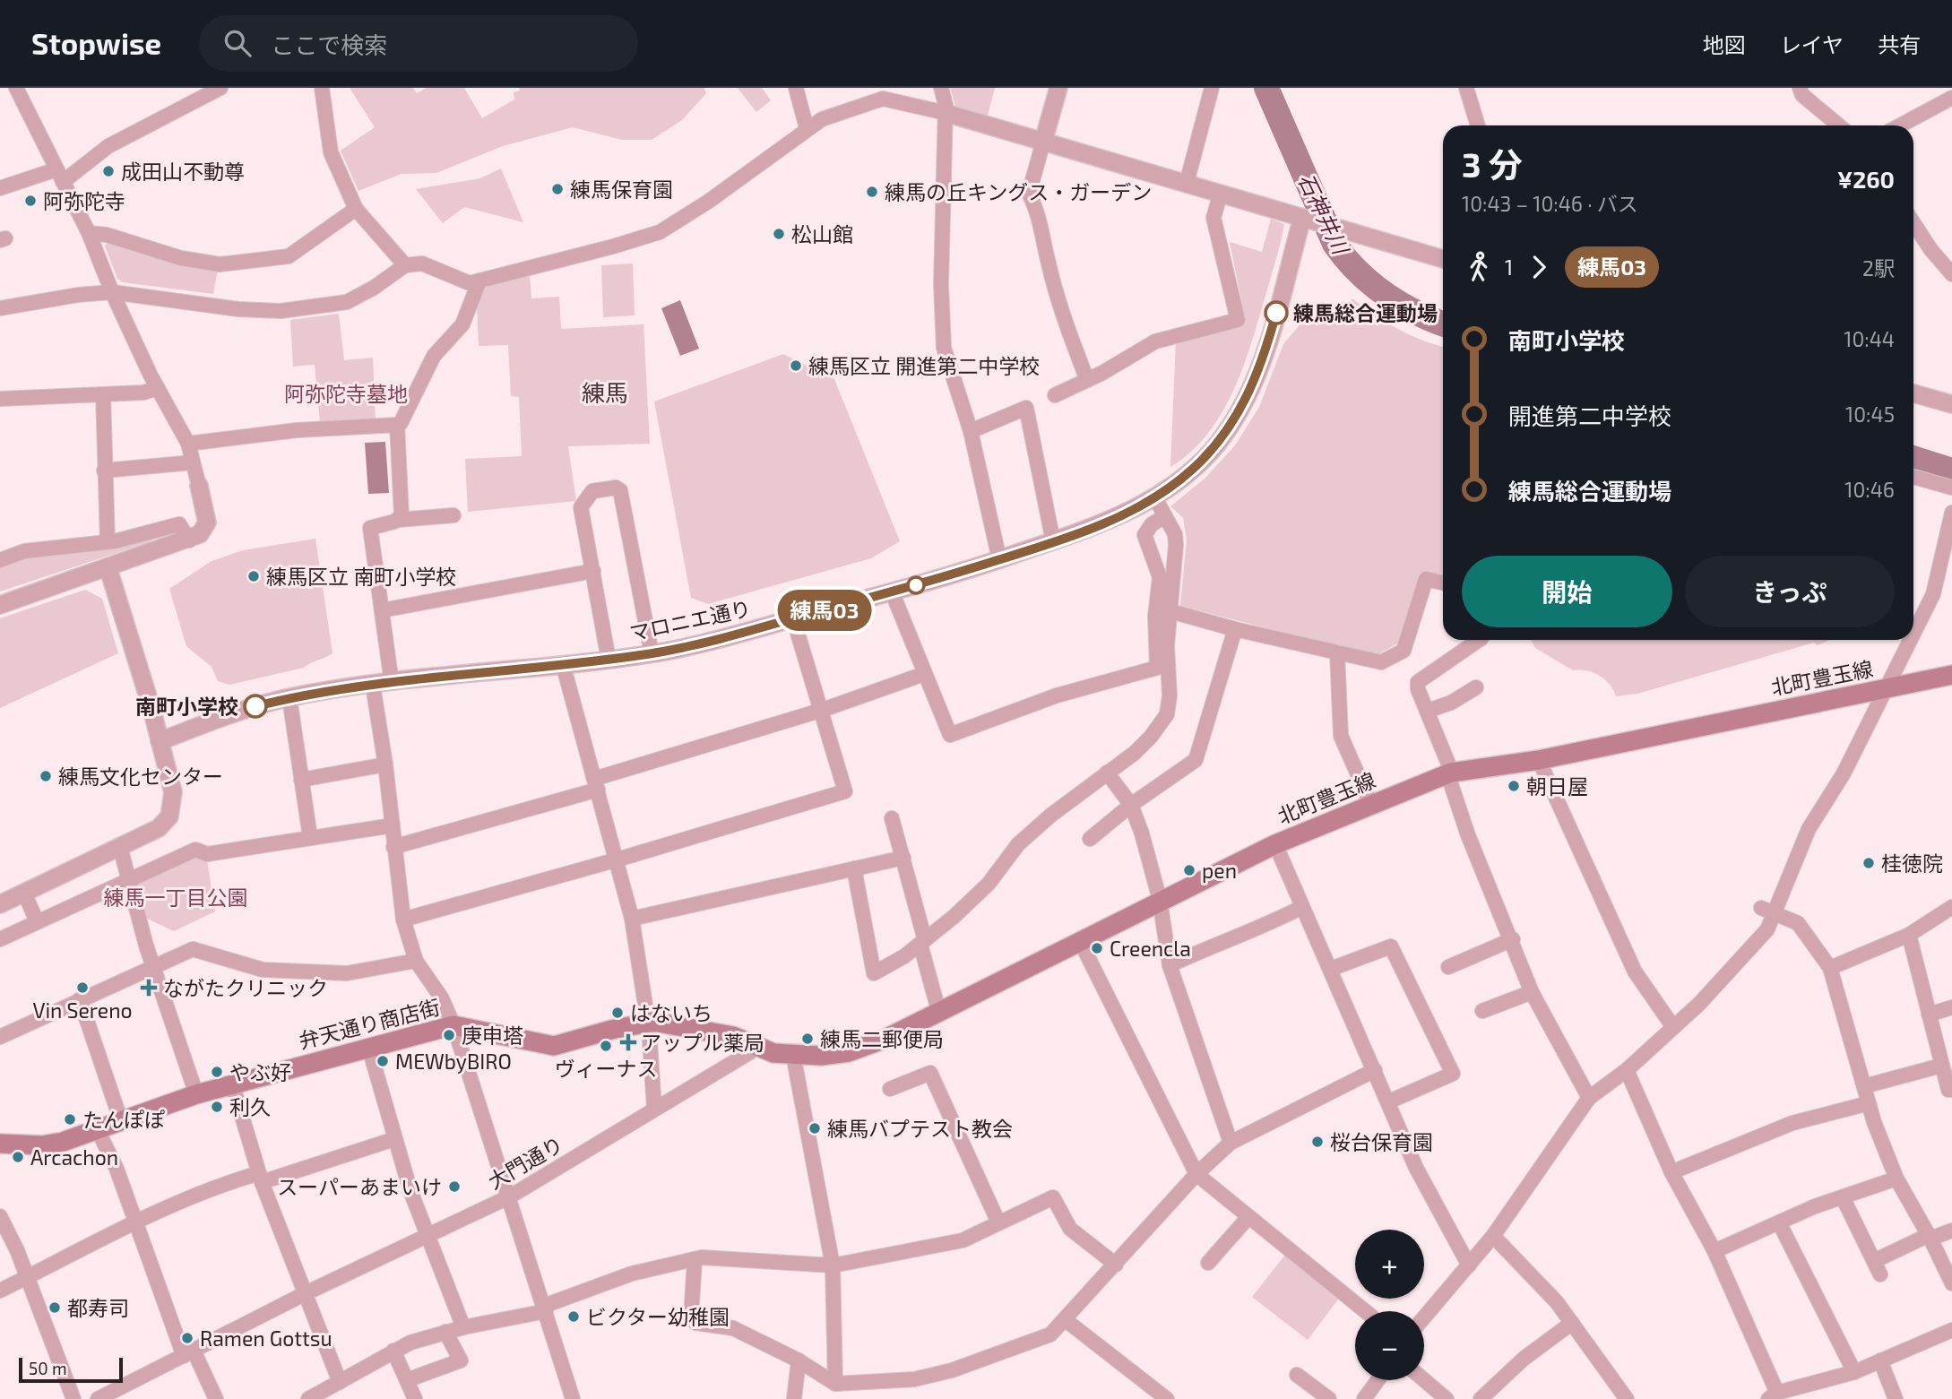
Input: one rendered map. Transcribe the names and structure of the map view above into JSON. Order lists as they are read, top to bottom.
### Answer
{
  "streets": {
    "main road": ["北町豊玉線", "弁天通り商店街"],
    "street": ["マロニエ通り", "大門通り"]
  },
  "crossings": [
    ["北町豊玉線", "弁天通り商店街"],
    ["北町豊玉線", "大門通り"],
    ["弁天通り商店街", "大門通り"]
  ],
  "districts": ["練馬"],
  "water": ["石神井川"],
  "parks": ["阿弥陀寺墓地", "練馬一丁目公園"],
  "places": {
    "other": [
      "成田山不動尊",
      "練馬保育園",
      "練馬の丘キングス・ガーデン",
      "阿弥陀寺",
      "松山館",
      "練馬総合運動場",
      "練馬区立 開進第二中学校",
      "練馬区立 南町小学校",
      "南町小学校",
      "練馬文化センター",
      "朝日屋",
      "桂徳院",
      "pen",
      "Creencla",
      "Vin Sereno",
      "はないち",
      "庚申塔",
      "練馬二郵便局",
      "ヴィーナス",
      "MEWbyBIRO",
      "やぶ好",
      "利久",
      "たんぽぽ",
      "練馬バプテスト教会",
      "桜台保育園",
      "Arcachon",
      "スーパーあまいけ",
      "都寿司",
      "ビクター幼稚園",
      "Ramen Gottsu"
    ],
    "health": ["ながたクリニック", "アップル薬局"]
  },
  "lines": ["bus line 練馬03"],
  "scale_bar": "50 m",
  "page": {
    "header": "Stopwise",
    "search": "ここで検索",
    "nav": ["地図", "レイヤ", "共有"],
    "on_map": "練馬03",
    "heading": ["3 分", "10:43 – 10:46 · バス", "¥260"],
    "legs": ["1", "練馬03", "2駅"],
    "list": [
      {
        "name": "南町小学校",
        "value": "10:44"
      },
      {
        "name": "開進第二中学校",
        "value": "10:45"
      },
      {
        "name": "練馬総合運動場",
        "value": "10:46"
      }
    ],
    "buttons": ["開始", "きっぷ"],
    "map_buttons": ["+", "−"],
    "scale": "50 m"
  }
}
